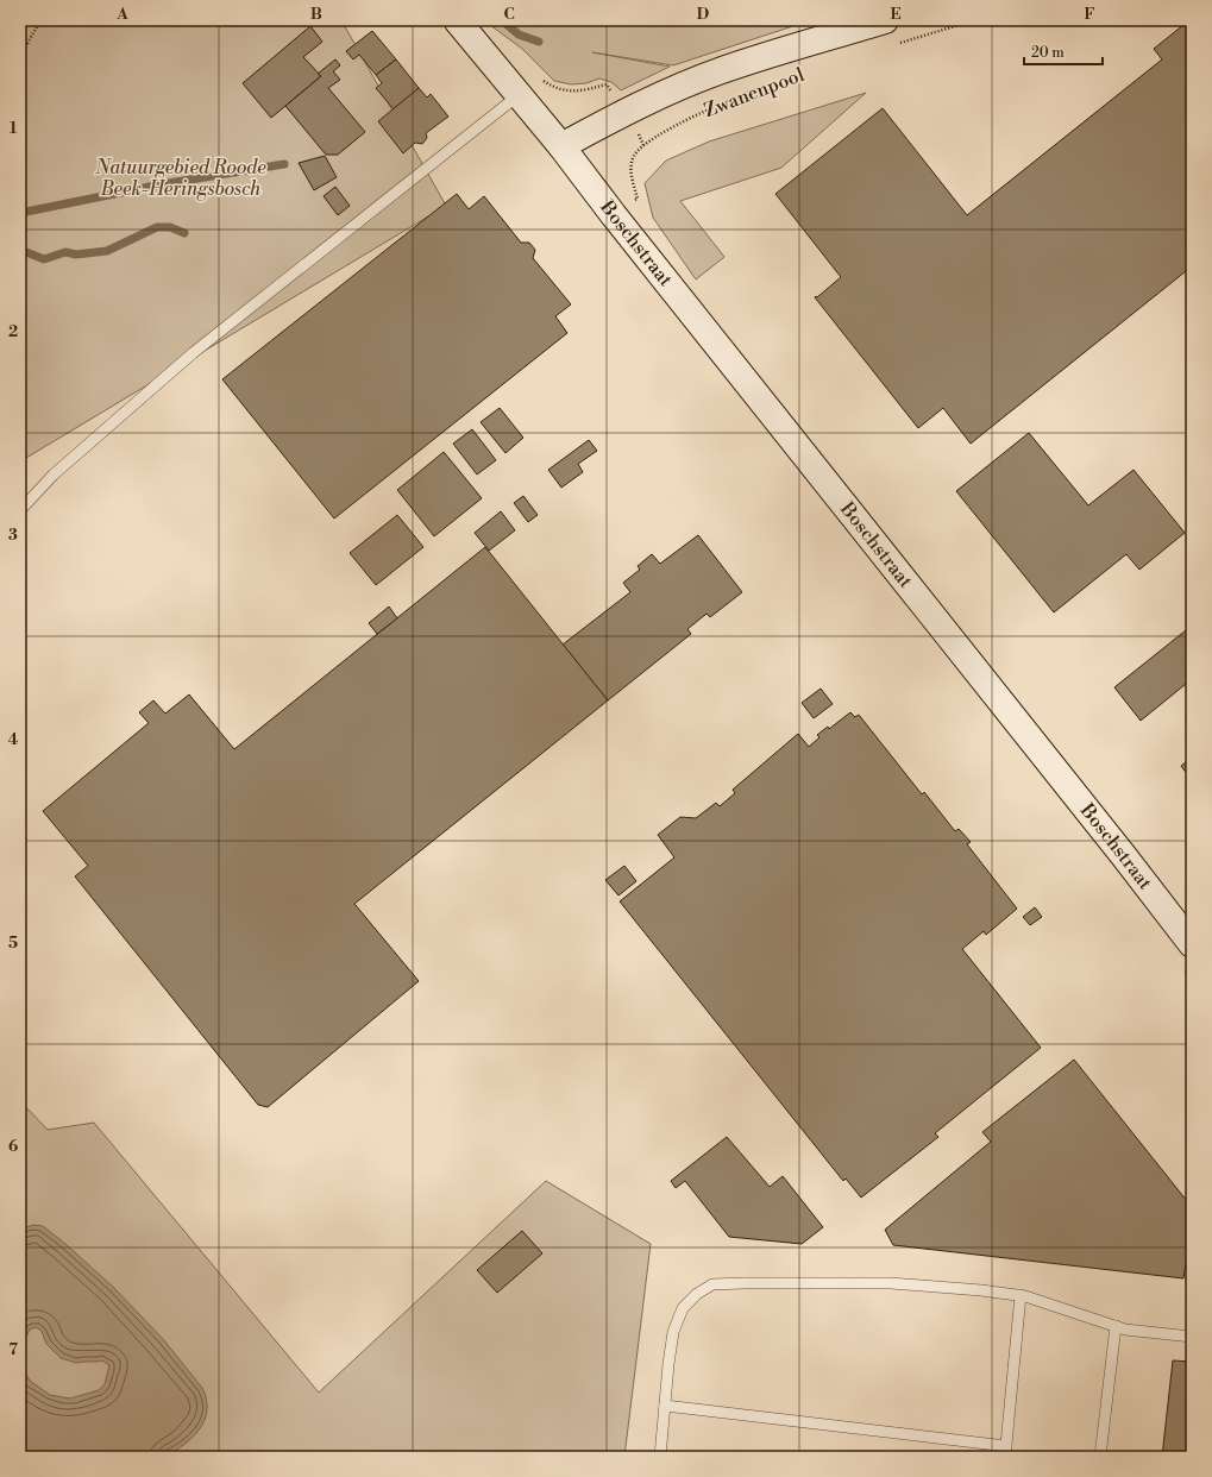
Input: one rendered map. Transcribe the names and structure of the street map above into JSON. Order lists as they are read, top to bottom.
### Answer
{
  "streets": {
    "street": ["Zwanenpool", "Boschstraat"]
  },
  "crossings": [
    ["Zwanenpool", "Boschstraat"]
  ],
  "parks": ["Natuurgebied Roode Beek-Heringsbosch"],
  "scale_bar": "20 m",
  "grid": {
    "columns": [
      "A",
      "B",
      "C",
      "D",
      "E",
      "F"
    ],
    "rows": [
      "1",
      "2",
      "3",
      "4",
      "5",
      "6",
      "7"
    ]
  }
}
